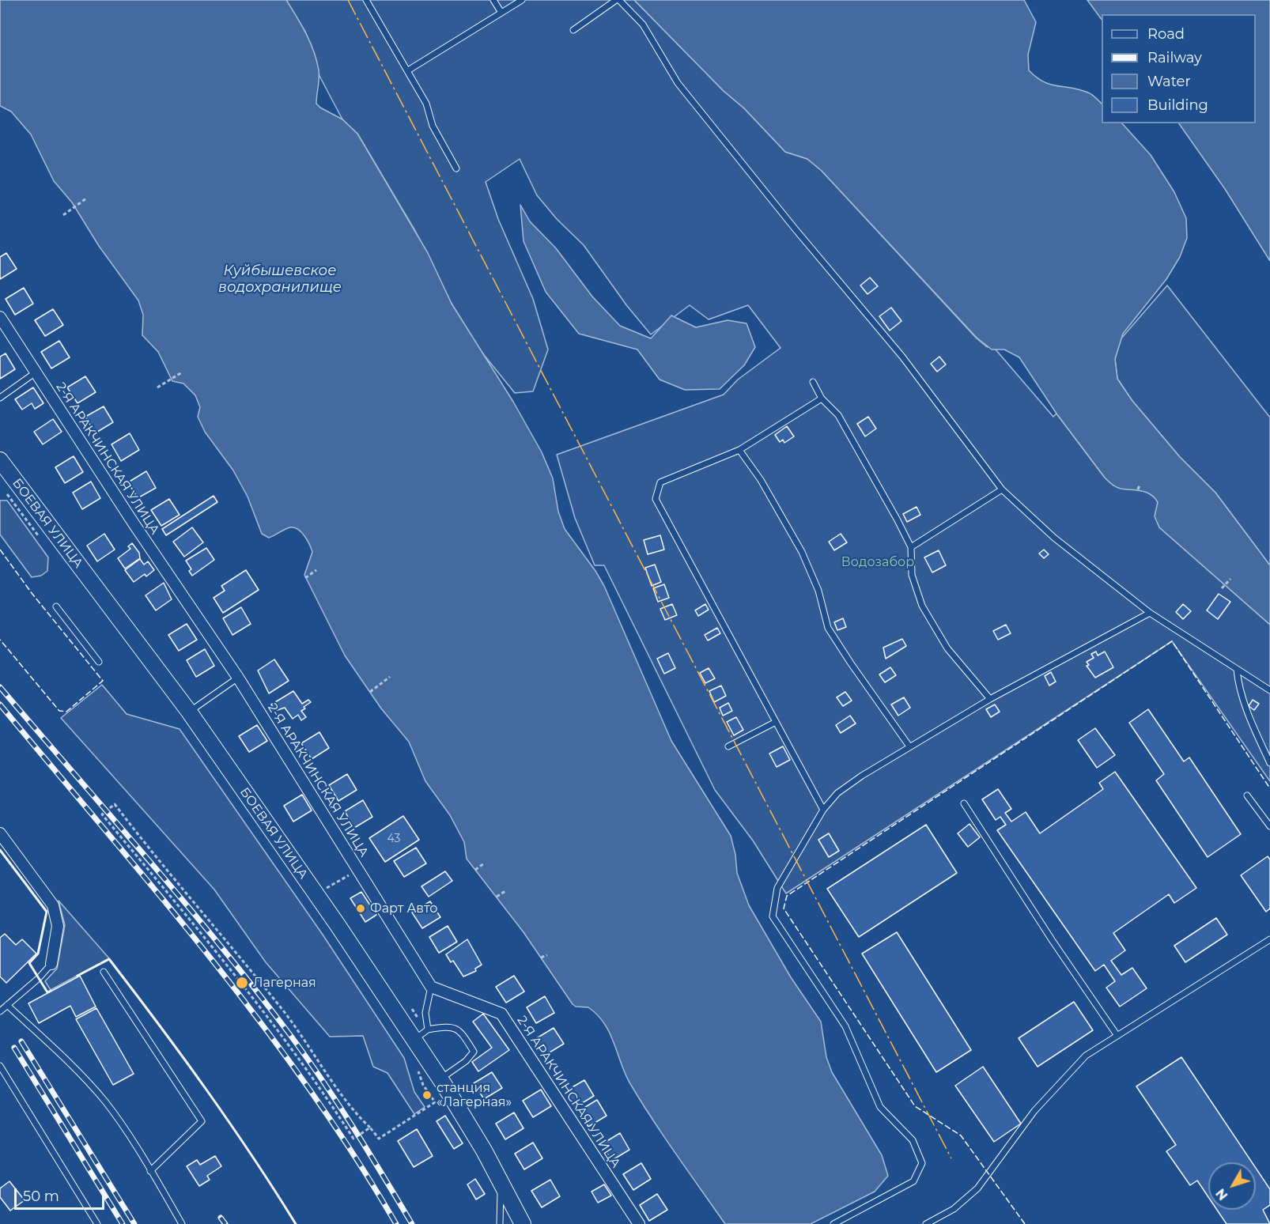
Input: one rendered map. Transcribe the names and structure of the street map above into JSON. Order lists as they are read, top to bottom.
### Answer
{
  "streets": {
    "main road": ["БОЕВАЯ УЛИЦА"],
    "street": ["2-Я АРАКЧИНСКАЯ УЛИЦА"]
  },
  "water": ["Куйбышевское водохранилище"],
  "parks": ["Водозабор"],
  "places": ["Фарт Авто", "Лагерная", "станция «Лагерная»"],
  "house_numbers": ["43"],
  "legend": [
    "Road",
    "Railway",
    "Water",
    "Building"
  ],
  "scale_bar": "50 m",
  "north": "bottom left"
}
